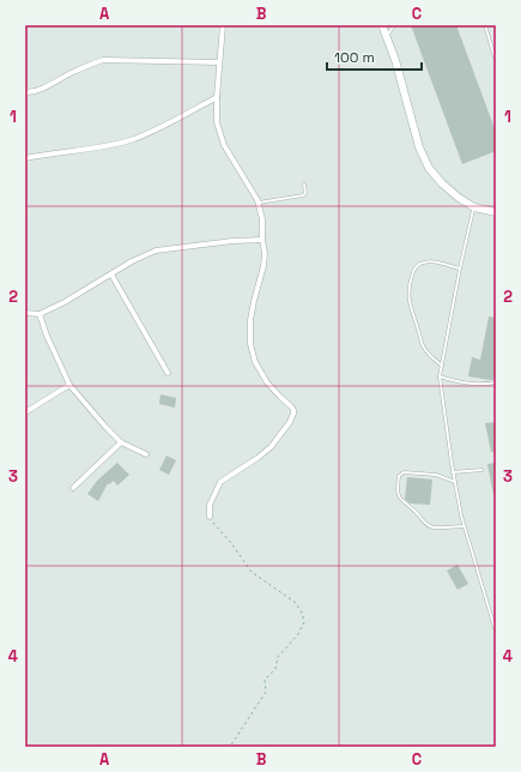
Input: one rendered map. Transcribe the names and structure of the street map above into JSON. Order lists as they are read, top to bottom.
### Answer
{
  "scale_bar": "100 m",
  "grid": {
    "columns": ["A", "B", "C"],
    "rows": [
      "1",
      "2",
      "3",
      "4"
    ]
  }
}
